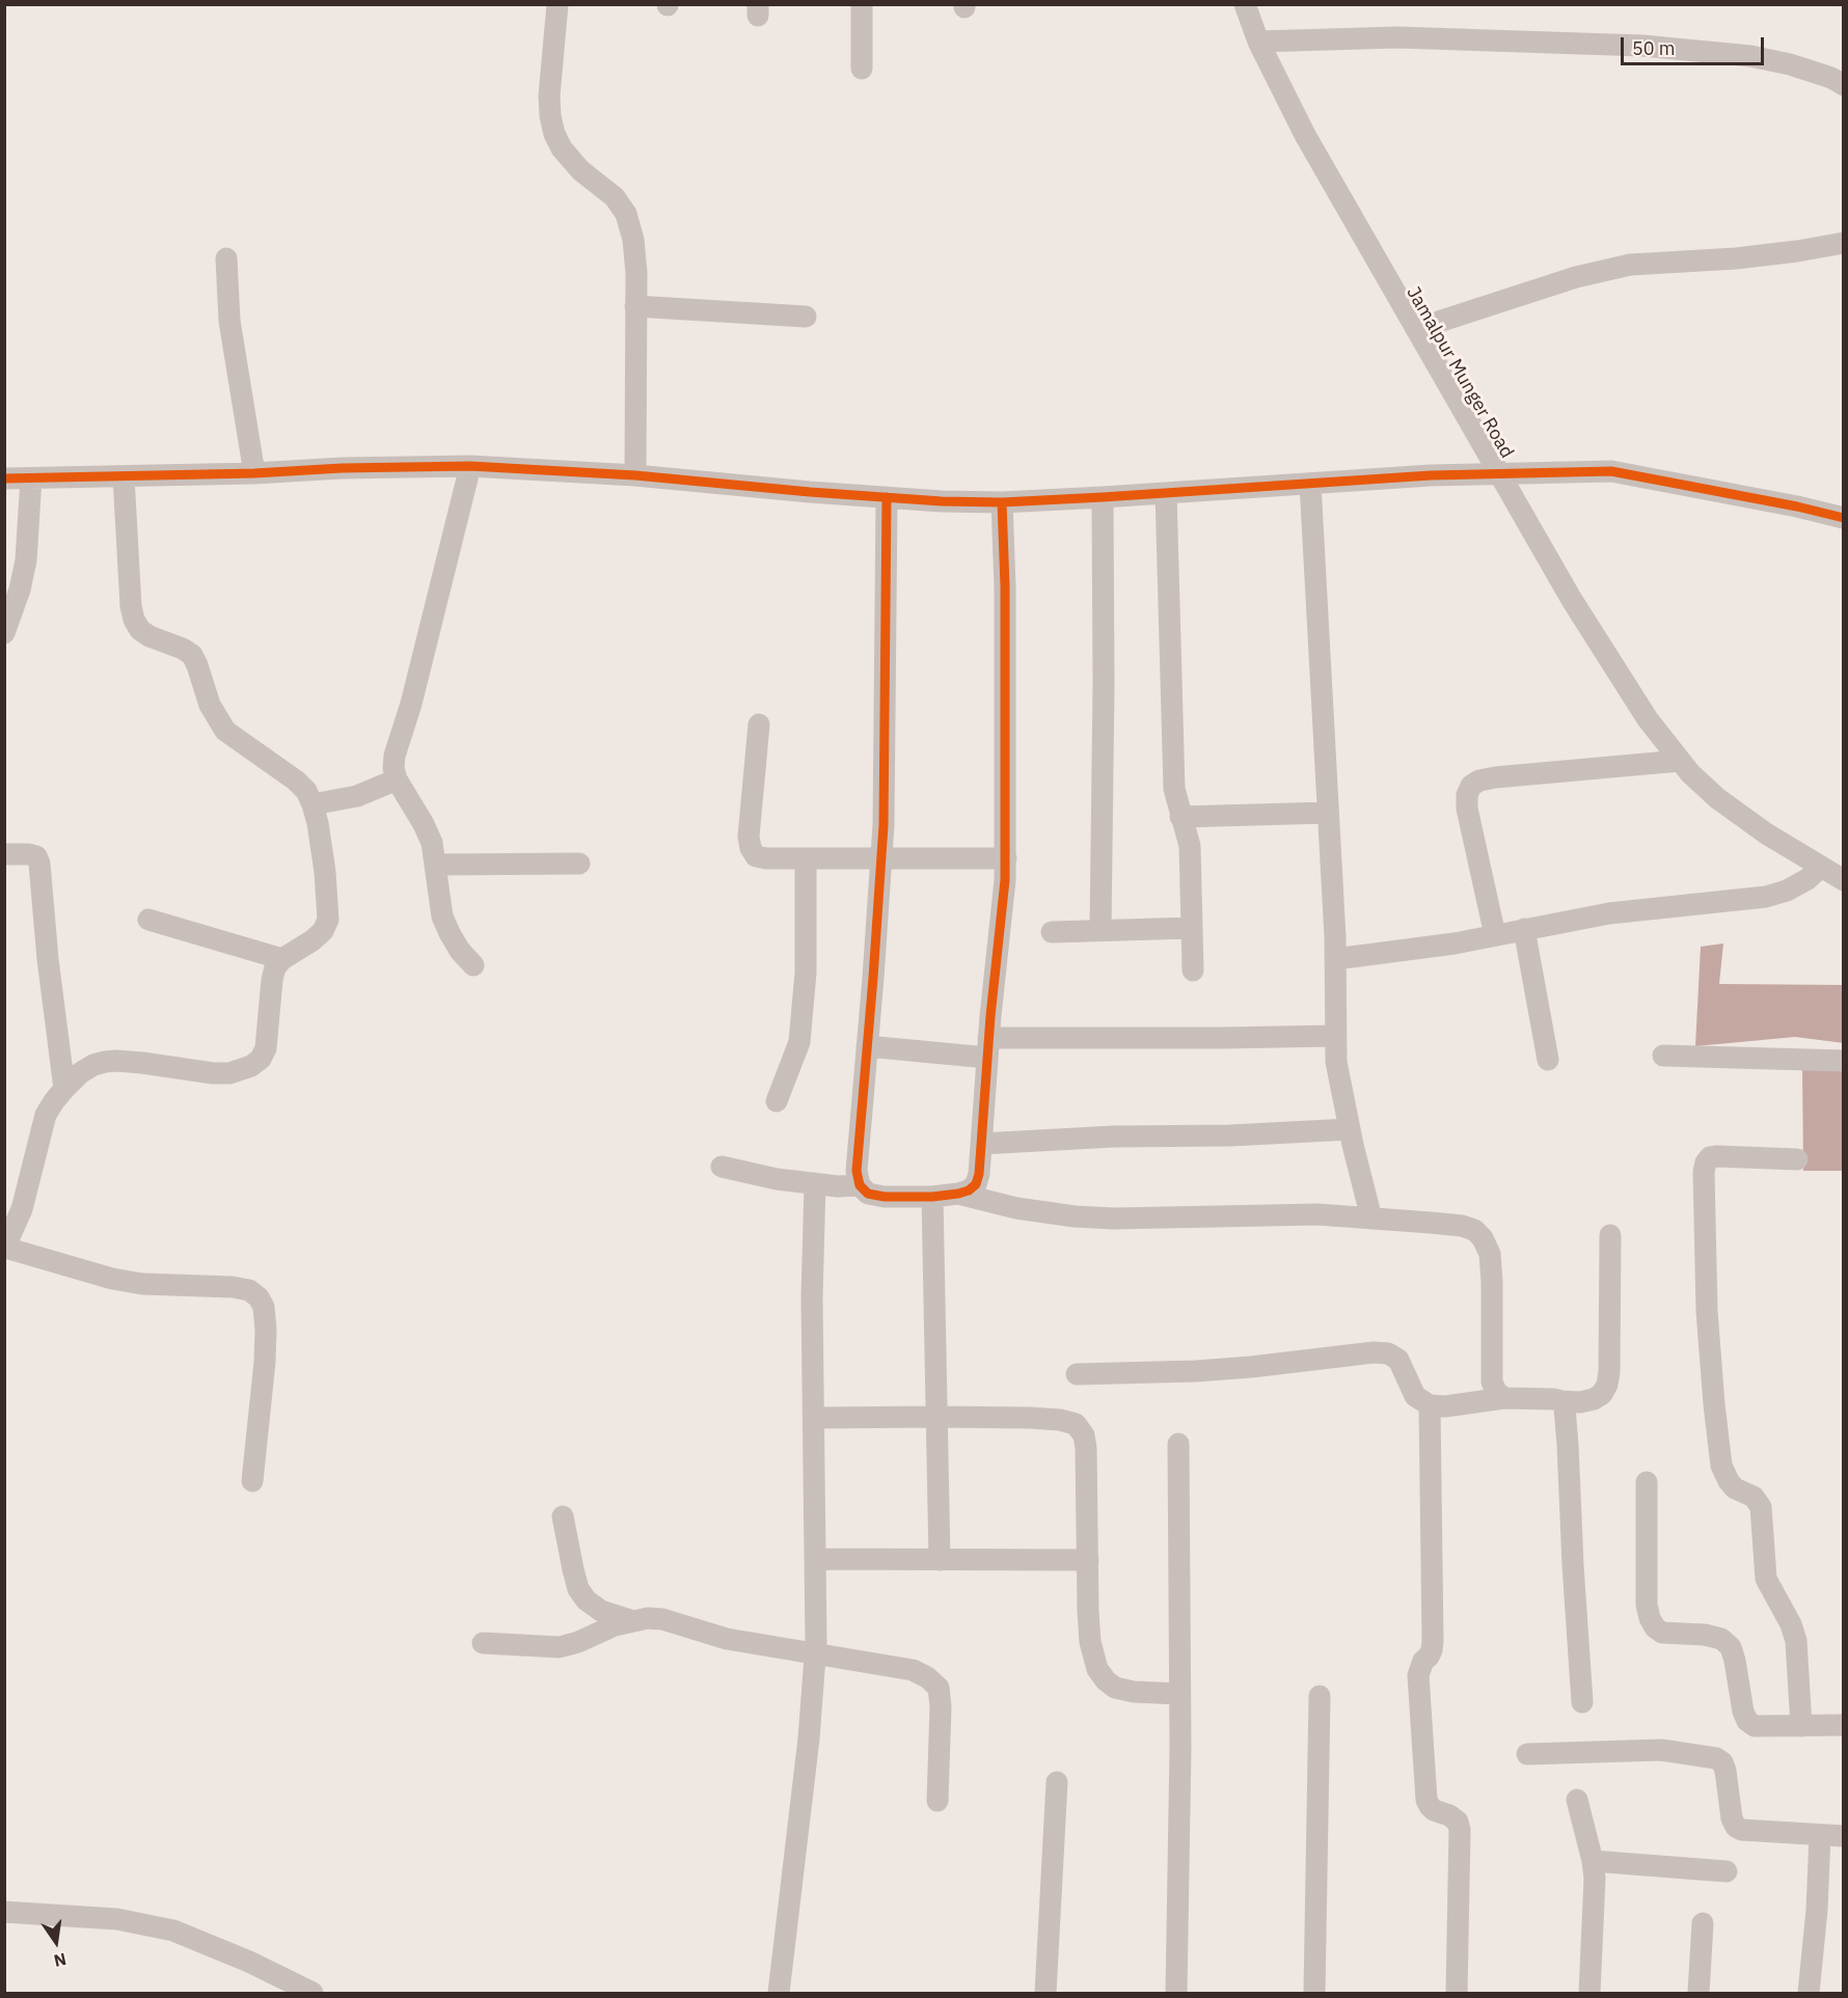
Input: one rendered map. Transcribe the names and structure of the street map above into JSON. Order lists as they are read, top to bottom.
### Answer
{
  "streets": {
    "street": ["Jamalpur Munger Road"]
  },
  "scale_bar": "50 m",
  "north": "bottom"
}
